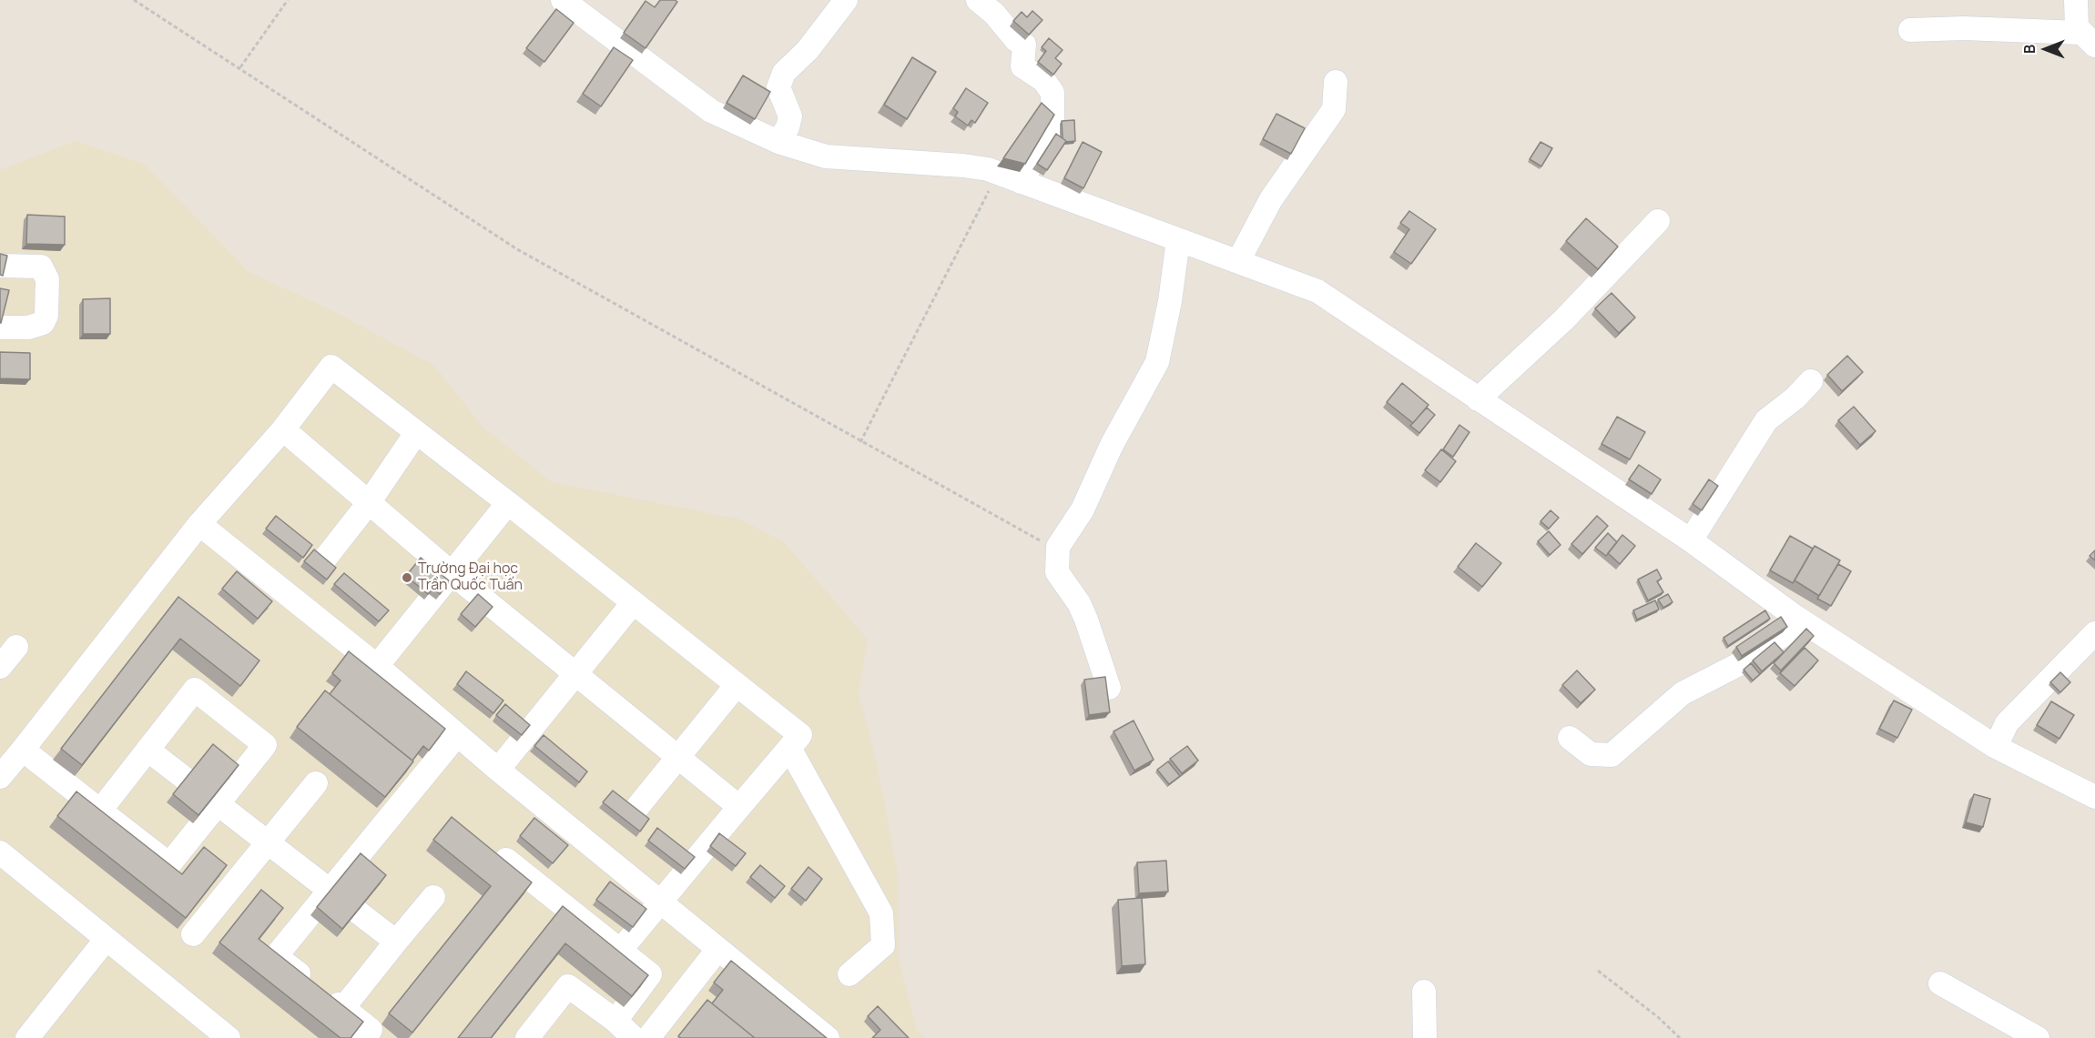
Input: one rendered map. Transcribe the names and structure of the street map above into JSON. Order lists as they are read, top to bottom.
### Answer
{
  "places": ["Trường Đại học Trần Quốc Tuấn"],
  "north": "left"
}
